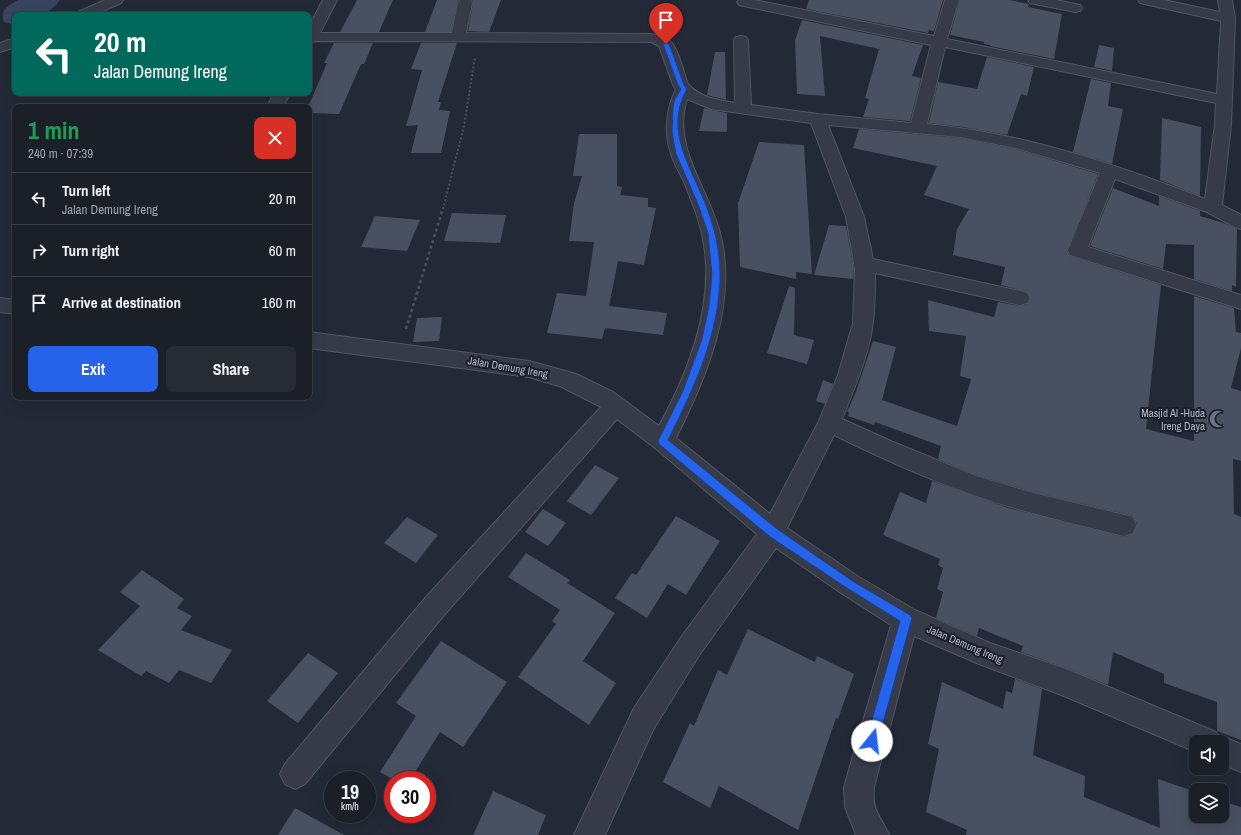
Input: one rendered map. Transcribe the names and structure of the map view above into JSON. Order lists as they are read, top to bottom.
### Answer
{
  "streets": {
    "street": ["Jalan Demung Ireng"]
  },
  "places": {
    "mosque": ["Masjid Al -Huda Ireng Daya"]
  },
  "page": {
    "turn": ["20 m", "Jalan Demung Ireng"],
    "heading": ["1 min", "240 m · 07:39"],
    "list": [
      {
        "name": "Turn left",
        "note": "Jalan Demung Ireng",
        "value": "20 m"
      },
      {
        "name": "Turn right",
        "value": "60 m"
      },
      {
        "name": "Arrive at destination",
        "value": "160 m"
      }
    ],
    "buttons": ["Exit", "Share"],
    "speed": "19 km/h",
    "limit": "30"
  }
}
